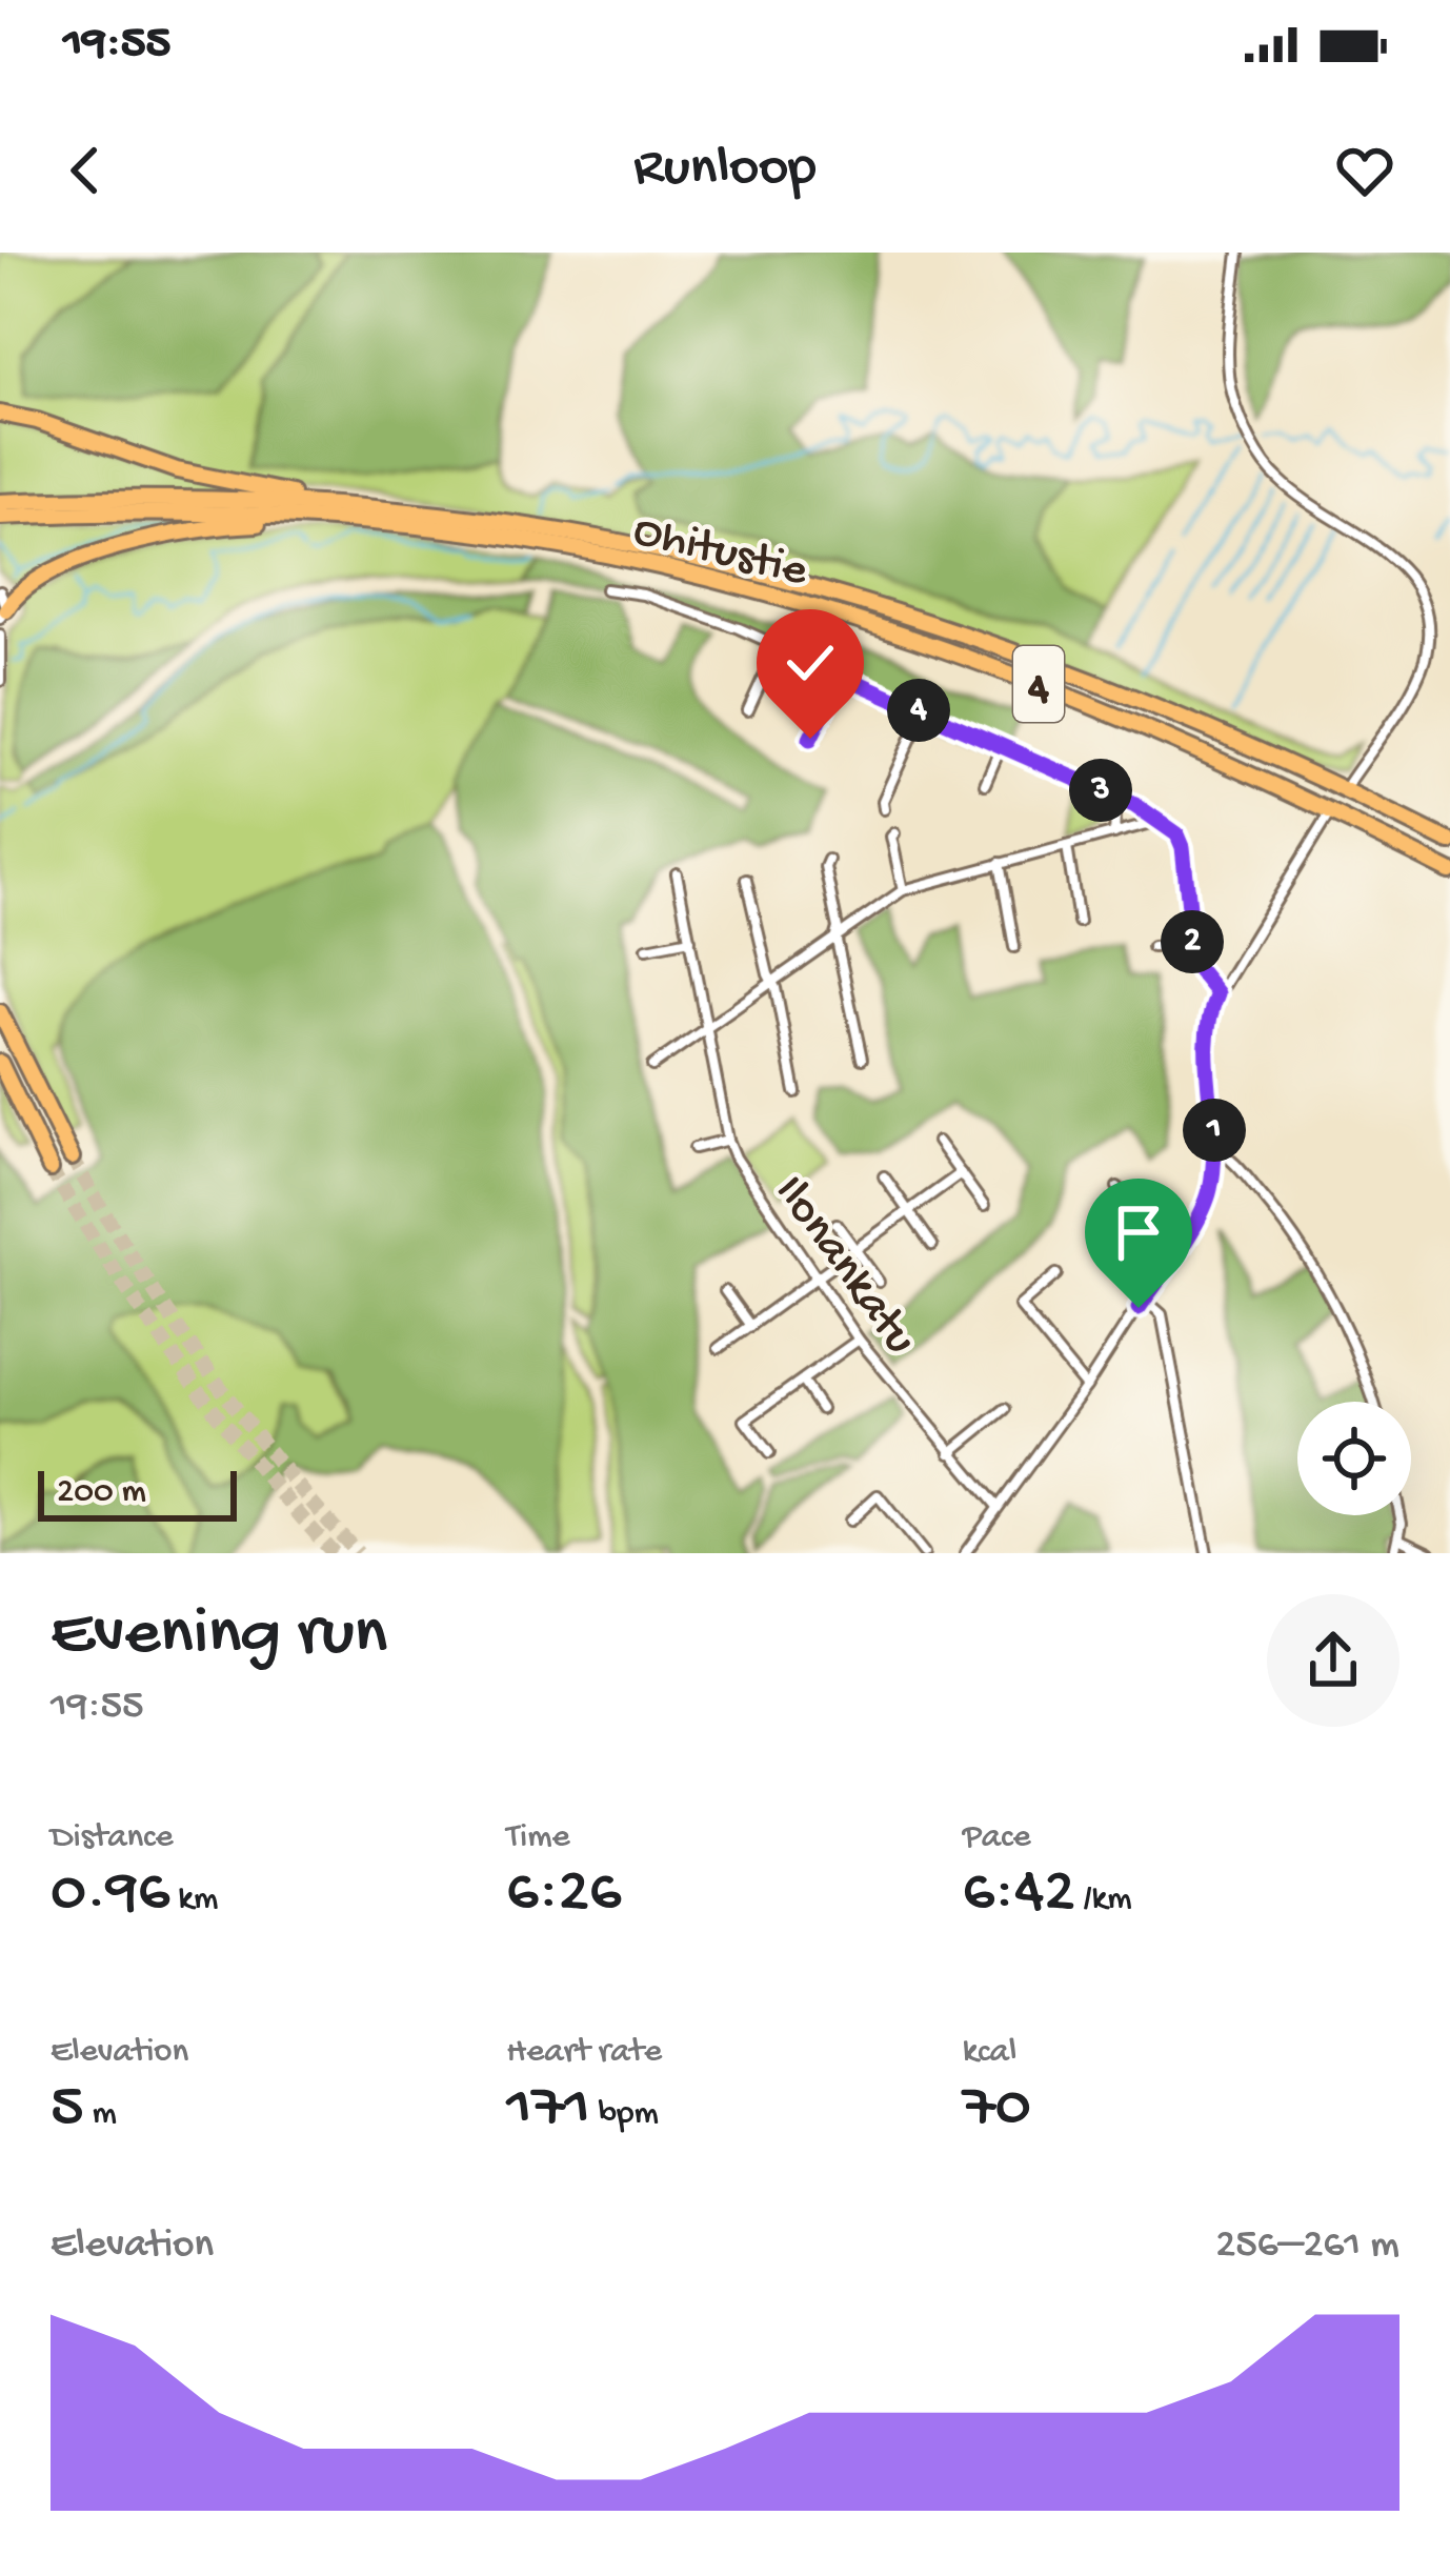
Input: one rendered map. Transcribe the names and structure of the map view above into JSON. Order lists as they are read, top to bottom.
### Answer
{
  "streets": {
    "highway": ["Ohitustie", "4"],
    "street": ["Ilonankatu"]
  },
  "scale_bar": "200 m",
  "page": {
    "status": "19:55",
    "header": "Runloop",
    "pins": [
      "4",
      "3",
      "2",
      "1"
    ],
    "scale": "200 m",
    "heading": ["Evening run", "19:55"],
    "stats": [
      ["Distance", "0.96 km"],
      ["Time", "6:26"],
      ["Pace", "6:42 /km"],
      ["Elevation", "5 m"],
      ["Heart rate", "171 bpm"],
      ["kcal", "70"]
    ],
    "chart": ["Elevation", "256–261 m"]
  }
}
